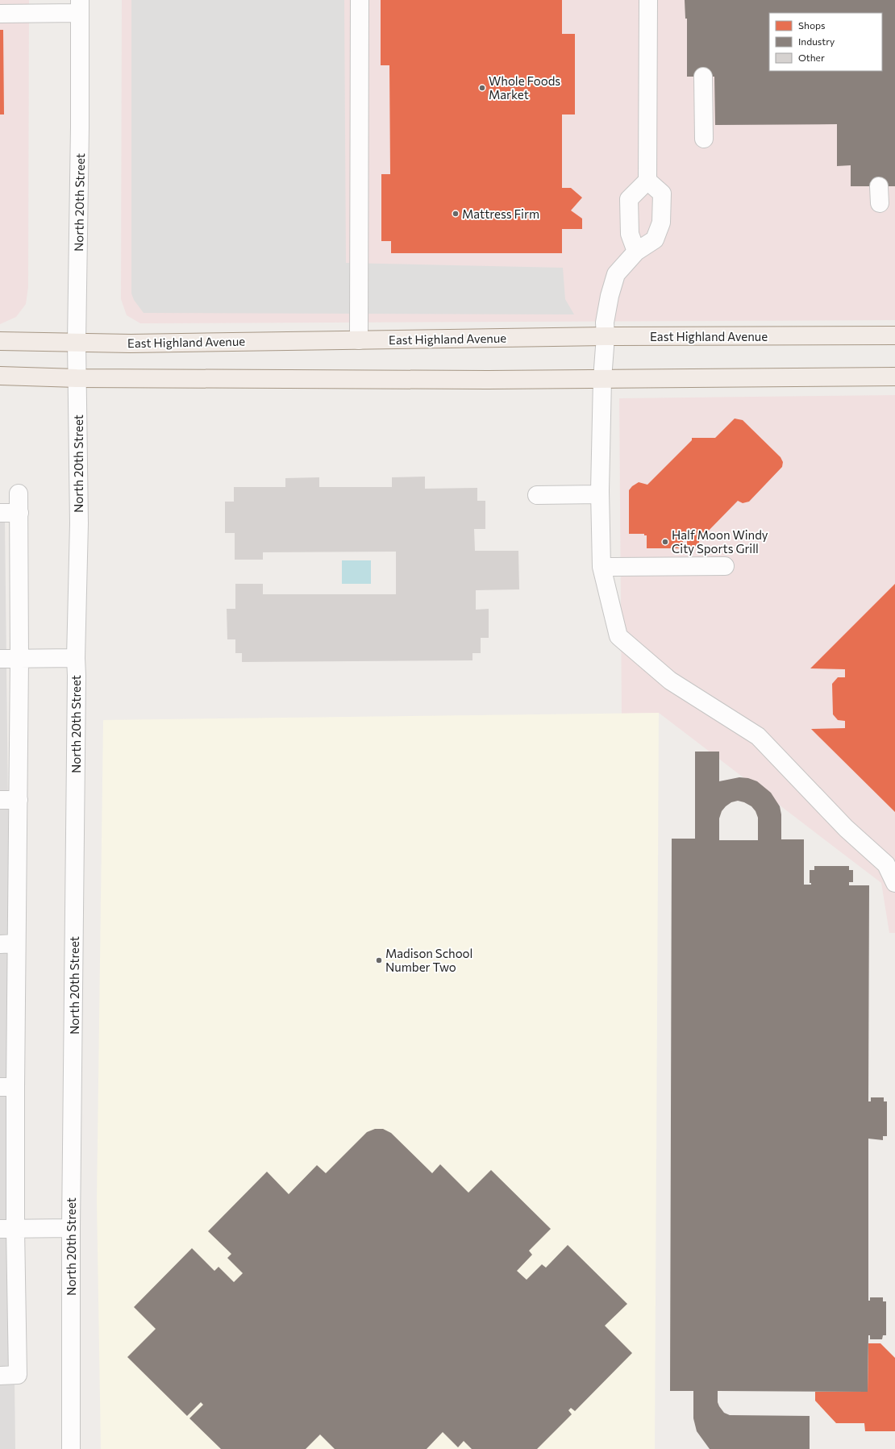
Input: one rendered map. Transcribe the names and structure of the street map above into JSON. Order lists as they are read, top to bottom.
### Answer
{
  "streets": {
    "main road": ["East Highland Avenue"],
    "street": ["North 20th Street"]
  },
  "crossings": [
    ["North 20th Street", "East Highland Avenue"]
  ],
  "places": [
    "Whole Foods Market",
    "Mattress Firm",
    "Half Moon Windy City Sports Grill",
    "Madison School Number Two"
  ],
  "legend": ["Shops", "Industry", "Other"]
}
